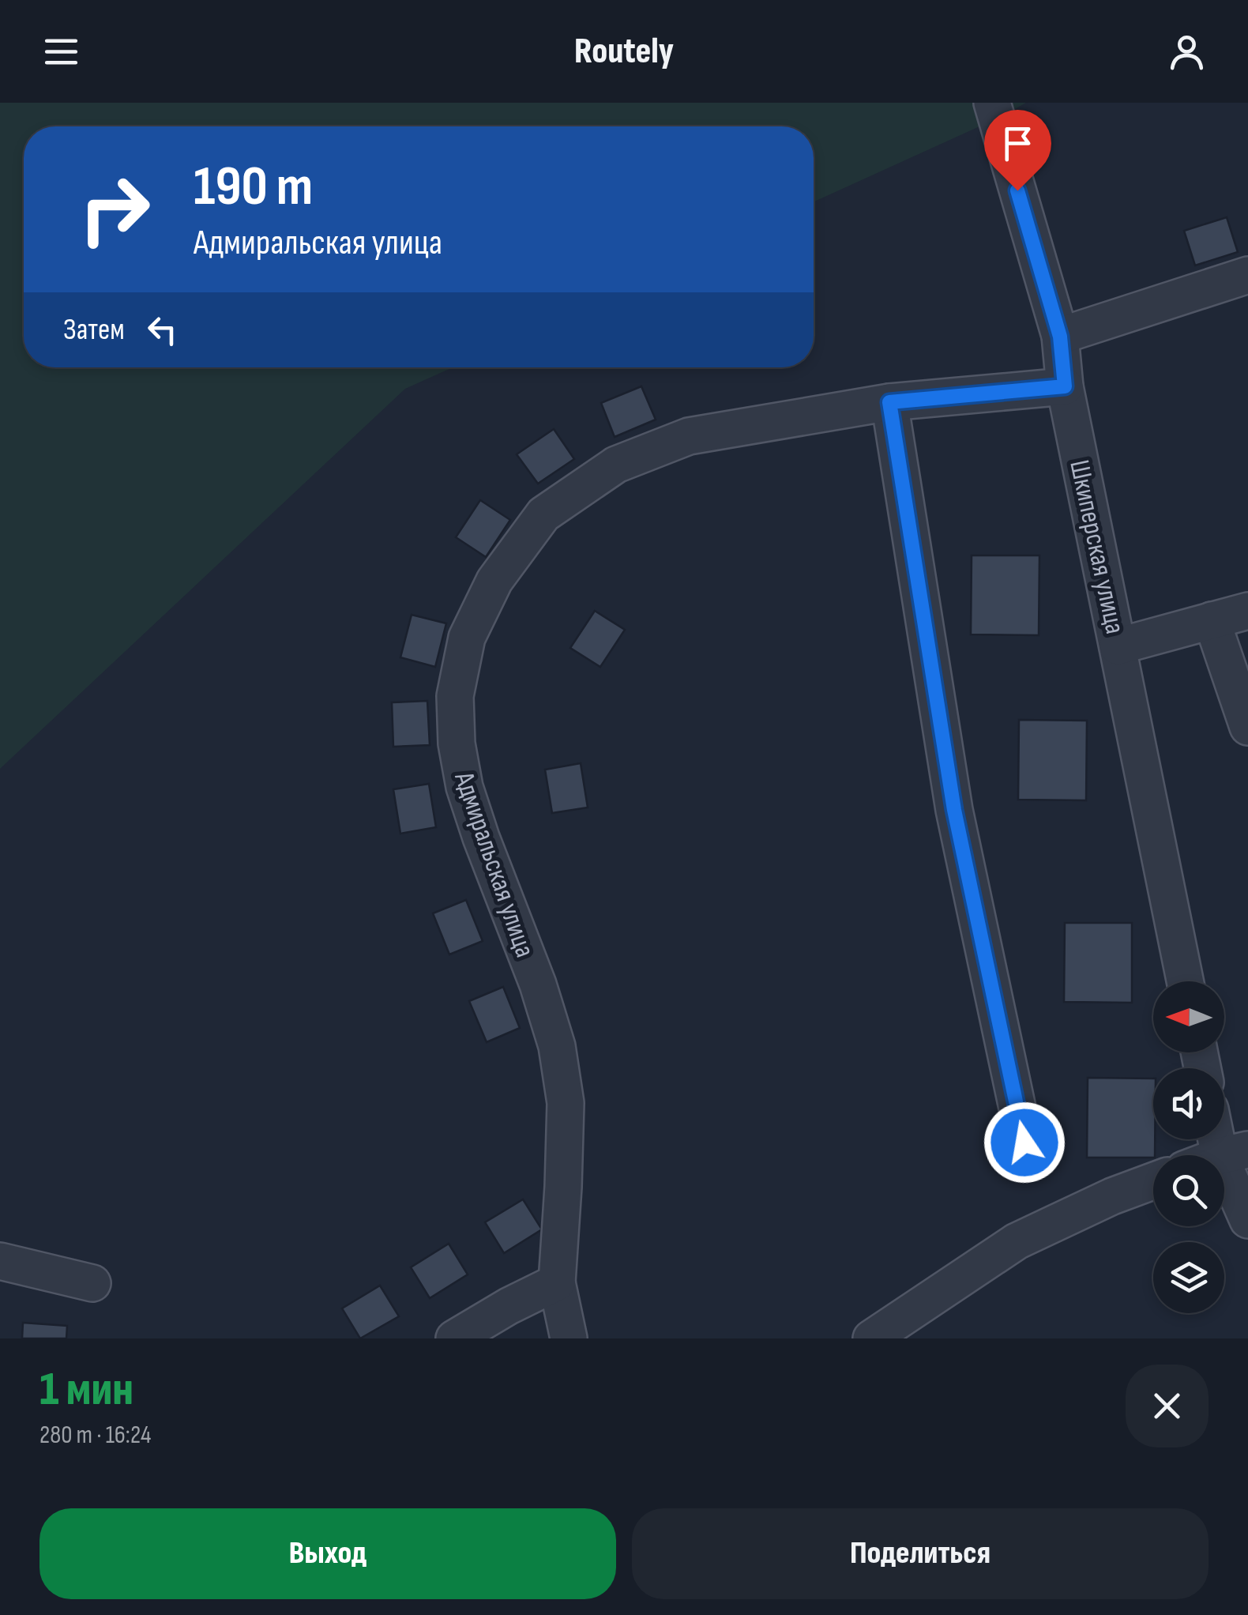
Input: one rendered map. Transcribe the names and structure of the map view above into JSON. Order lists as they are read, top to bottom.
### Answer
{
  "streets": {
    "street": ["Шкиперская улица", "Адмиральская улица"]
  },
  "crossings": [
    ["Шкиперская улица", "Адмиральская улица"]
  ],
  "north": "left",
  "page": {
    "header": "Routely",
    "turn": ["190 m", "Адмиральская улица"],
    "then": "Затем",
    "heading": ["1 мин", "280 m · 16:24"],
    "buttons": ["Выход", "Поделиться"]
  }
}
